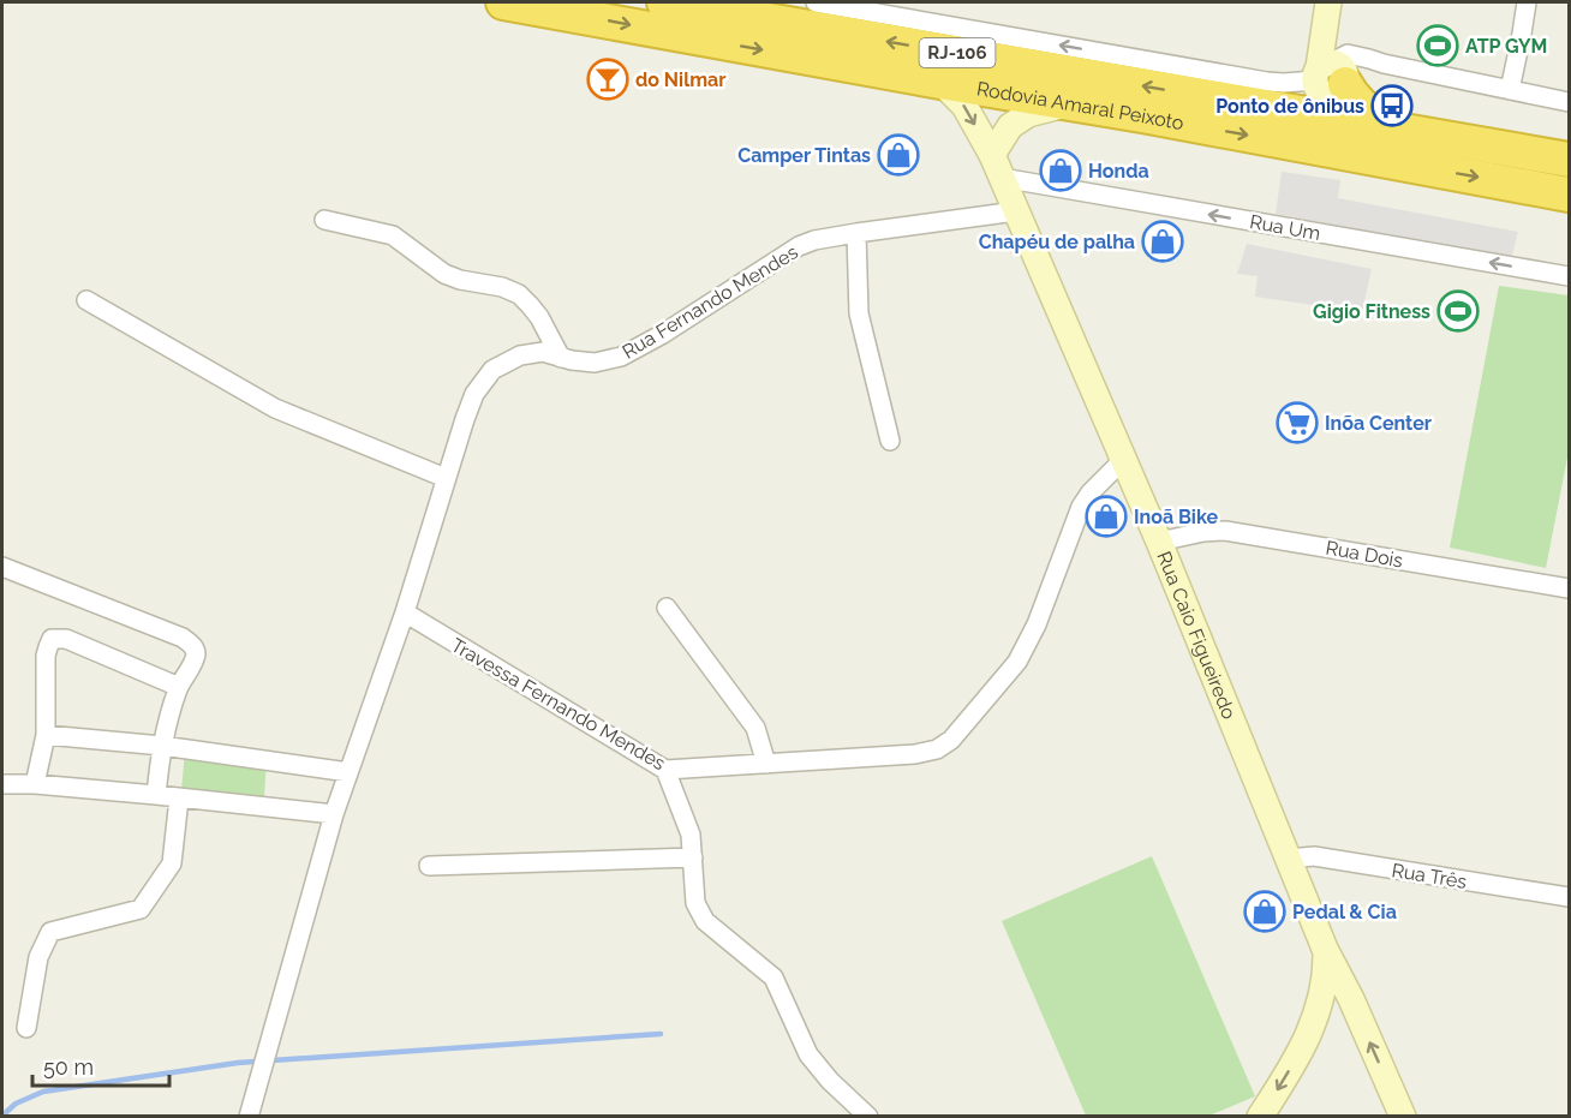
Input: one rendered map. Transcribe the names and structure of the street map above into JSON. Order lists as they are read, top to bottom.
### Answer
{
  "streets": {
    "highway": ["RJ-106", "Rodovia Amaral Peixoto"],
    "street": [
      "Rua Um",
      "Rua Fernando Mendes",
      "Rua Dois",
      "Rua Caio Figueiredo",
      "Travessa Fernando Mendes",
      "Rua Três"
    ]
  },
  "crossings": [
    ["Rodovia Amaral Peixoto", "Rua Caio Figueiredo"],
    ["Rua Um", "Rua Caio Figueiredo"],
    ["Rua Fernando Mendes", "Rua Caio Figueiredo"],
    ["Rua Fernando Mendes", "Travessa Fernando Mendes"],
    ["Rua Dois", "Rua Caio Figueiredo"],
    ["Rua Caio Figueiredo", "Travessa Fernando Mendes"],
    ["Rua Caio Figueiredo", "Rua Três"]
  ],
  "places": {
    "sports": ["ATP GYM", "Gigio Fitness"],
    "bar": ["do Nilmar"],
    "bus stop": ["Ponto de ônibus"],
    "shop": [
      "Camper Tintas",
      "Honda",
      "Chapéu de palha",
      "Inoã Bike",
      "Pedal & Cia"
    ],
    "supermarket": ["Inõa Center"]
  },
  "scale_bar": "50 m"
}
